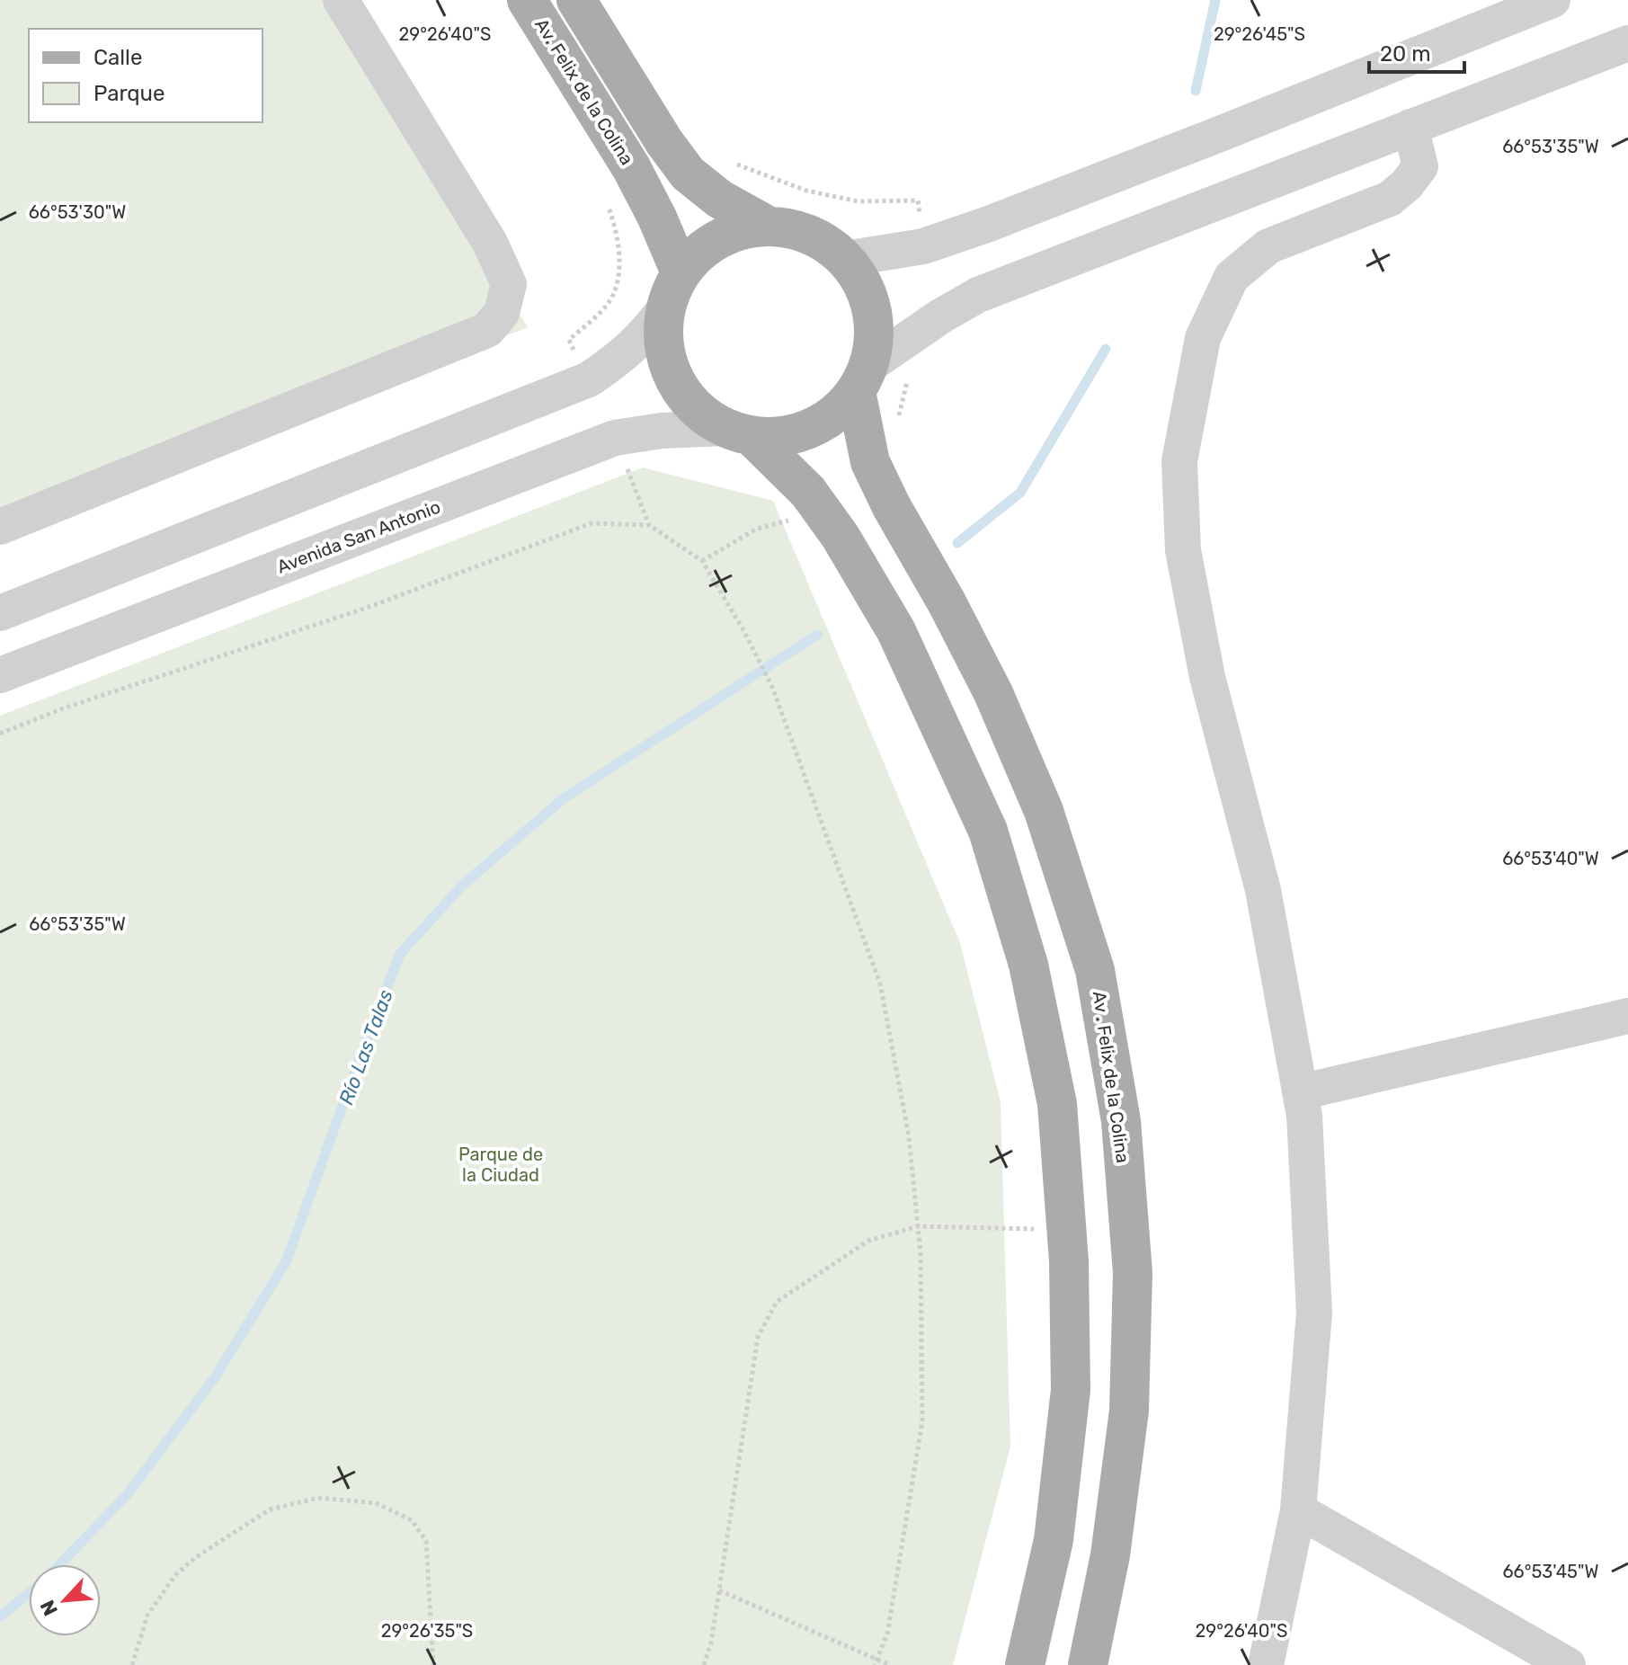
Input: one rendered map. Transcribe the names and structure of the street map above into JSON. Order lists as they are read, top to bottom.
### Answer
{
  "streets": {
    "main road": ["Av. Felix de la Colina", "Av . Felix de la Colina"],
    "street": ["Avenida San Antonio"]
  },
  "crossings": [
    ["Av. Felix de la Colina", "Avenida San Antonio"],
    ["Av. Felix de la Colina", "Av . Felix de la Colina"],
    ["Avenida San Antonio", "Av . Felix de la Colina"]
  ],
  "water": ["Río Las Talas"],
  "parks": ["Parque de la Ciudad"],
  "legend": ["Calle", "Parque"],
  "scale_bar": "20 m",
  "north": "bottom left",
  "coordinates": [
    "29°26'40\"S",
    "29°26'45\"S",
    "66°53'35\"W",
    "66°53'30\"W",
    "66°53'40\"W",
    "66°53'45\"W",
    "29°26'35\"S"
  ]
}
